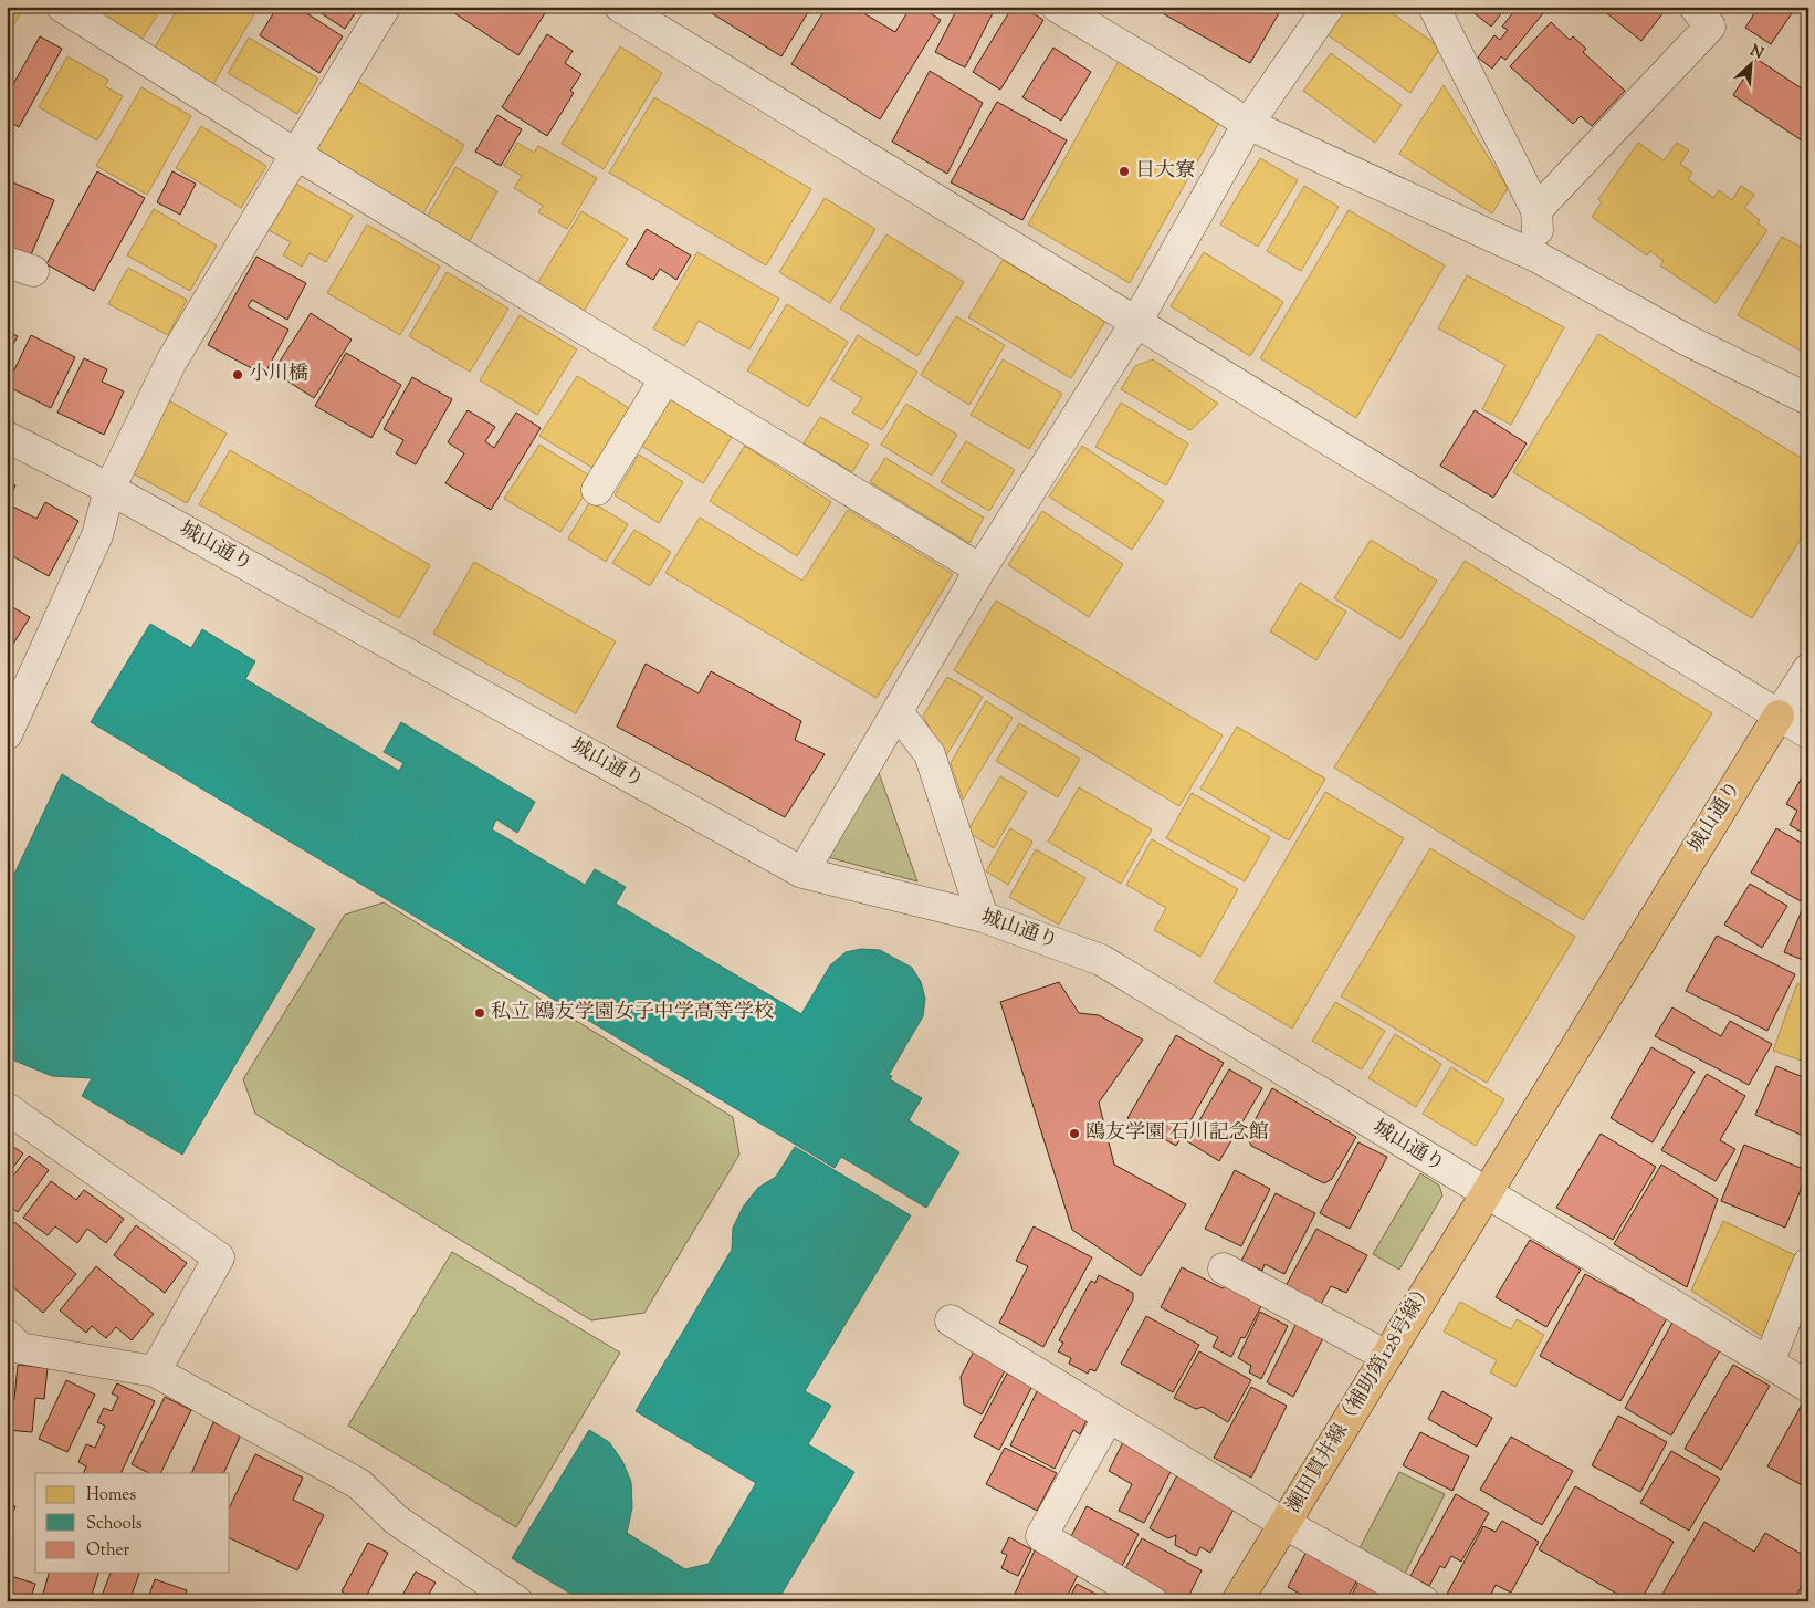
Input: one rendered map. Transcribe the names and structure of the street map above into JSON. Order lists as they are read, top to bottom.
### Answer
{
  "streets": {
    "main road": ["城山通り", "瀬田貫井線（補助第128号線）"]
  },
  "crossings": [
    ["城山通り", "瀬田貫井線（補助第128号線）"]
  ],
  "places": [
    "日大寮",
    "小川橋",
    "私立 鴎友学園女子中学高等学校",
    "鴎友学園 石川記念館"
  ],
  "legend": ["Homes", "Schools", "Other"],
  "north": "top right"
}
